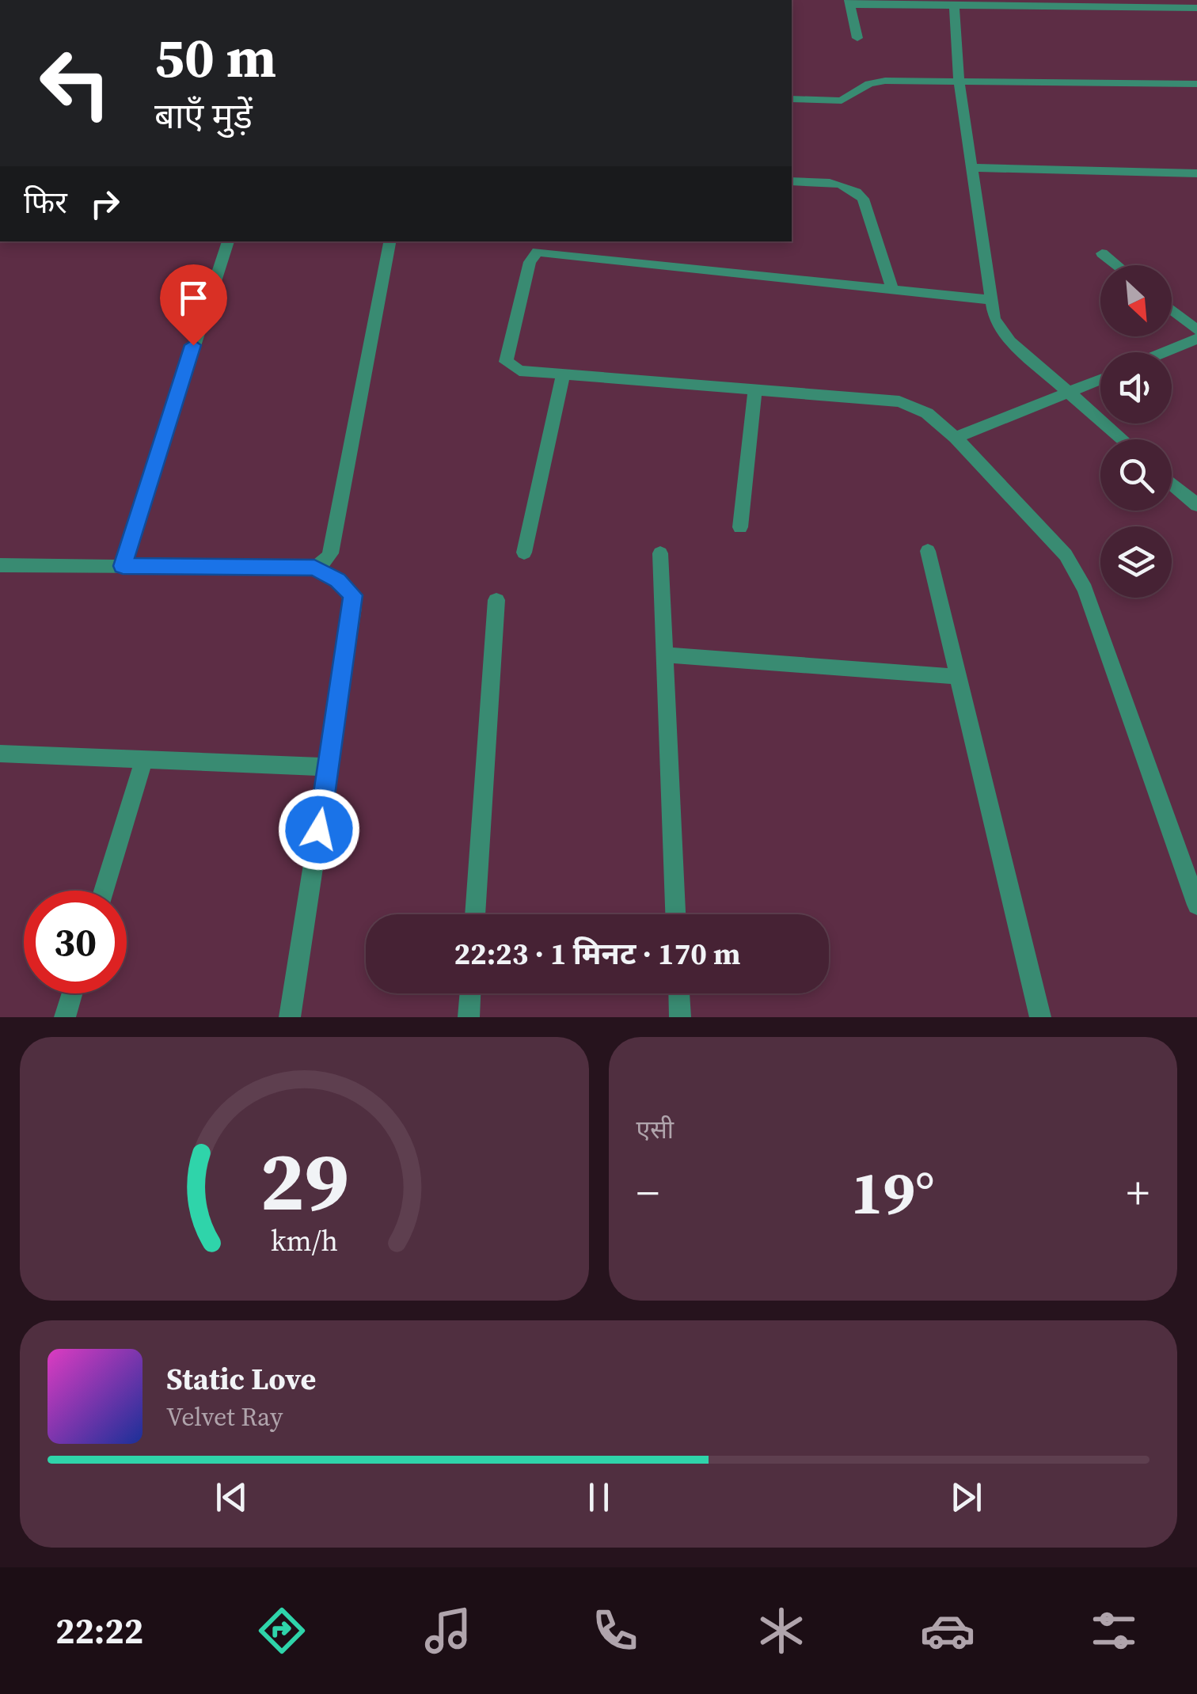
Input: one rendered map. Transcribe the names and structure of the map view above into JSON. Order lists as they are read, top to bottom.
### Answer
{
  "north": "bottom right",
  "page": {
    "turn": ["50 m", "बाएँ मुड़ें"],
    "then": "फिर",
    "limit": "30",
    "trip": "22:23 · 1 मिनट · 170 m",
    "tile": "एसी",
    "heat": ["−", "19°", "+"],
    "song": ["Static Love", "Velvet Ray"],
    "tabs": "22:22",
    "gauge": ["29", "km/h"]
  }
}
